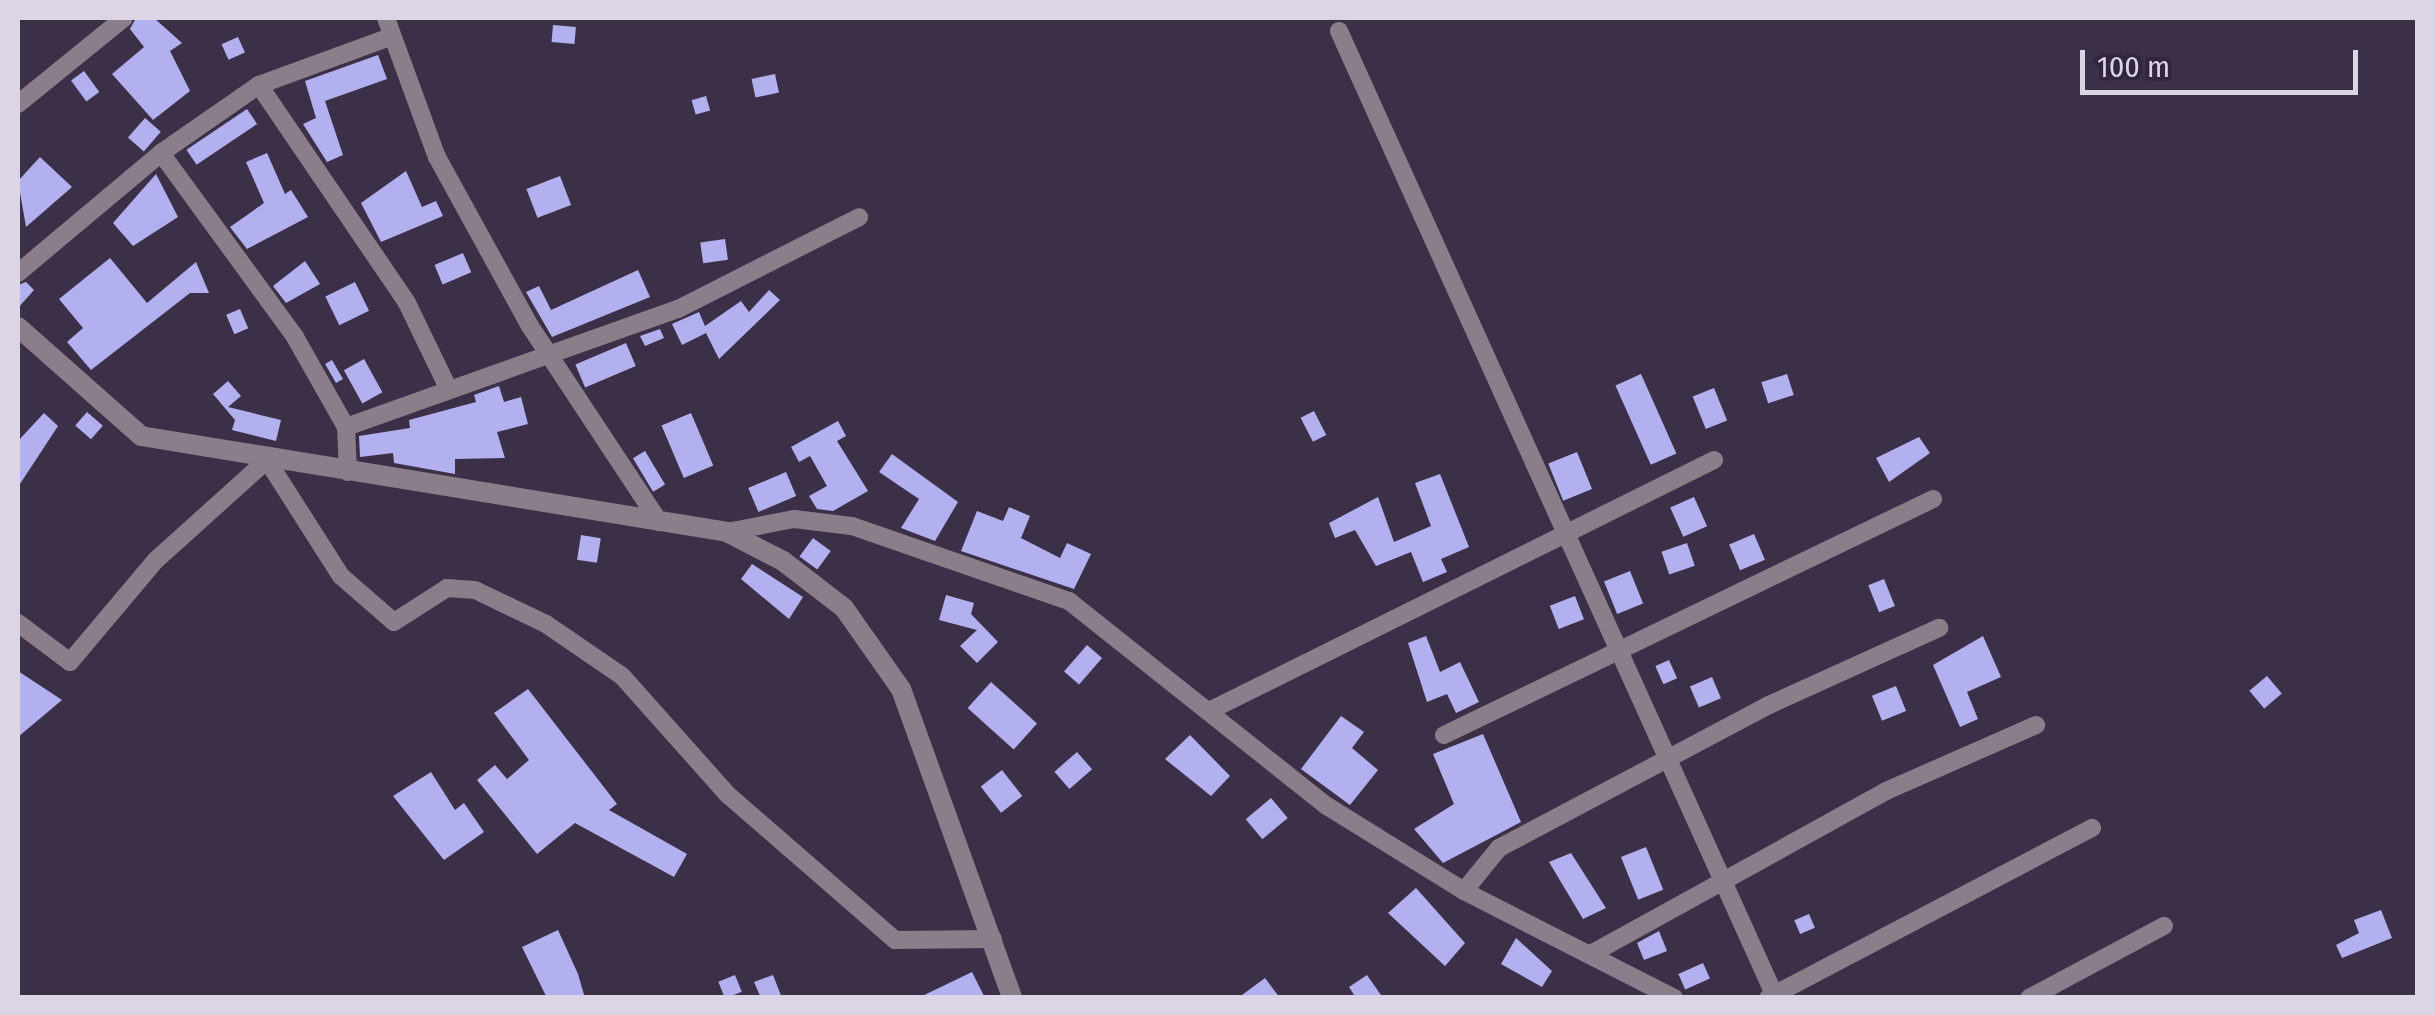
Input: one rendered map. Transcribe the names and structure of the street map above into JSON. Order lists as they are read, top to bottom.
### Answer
{
  "scale_bar": "100 m"
}
